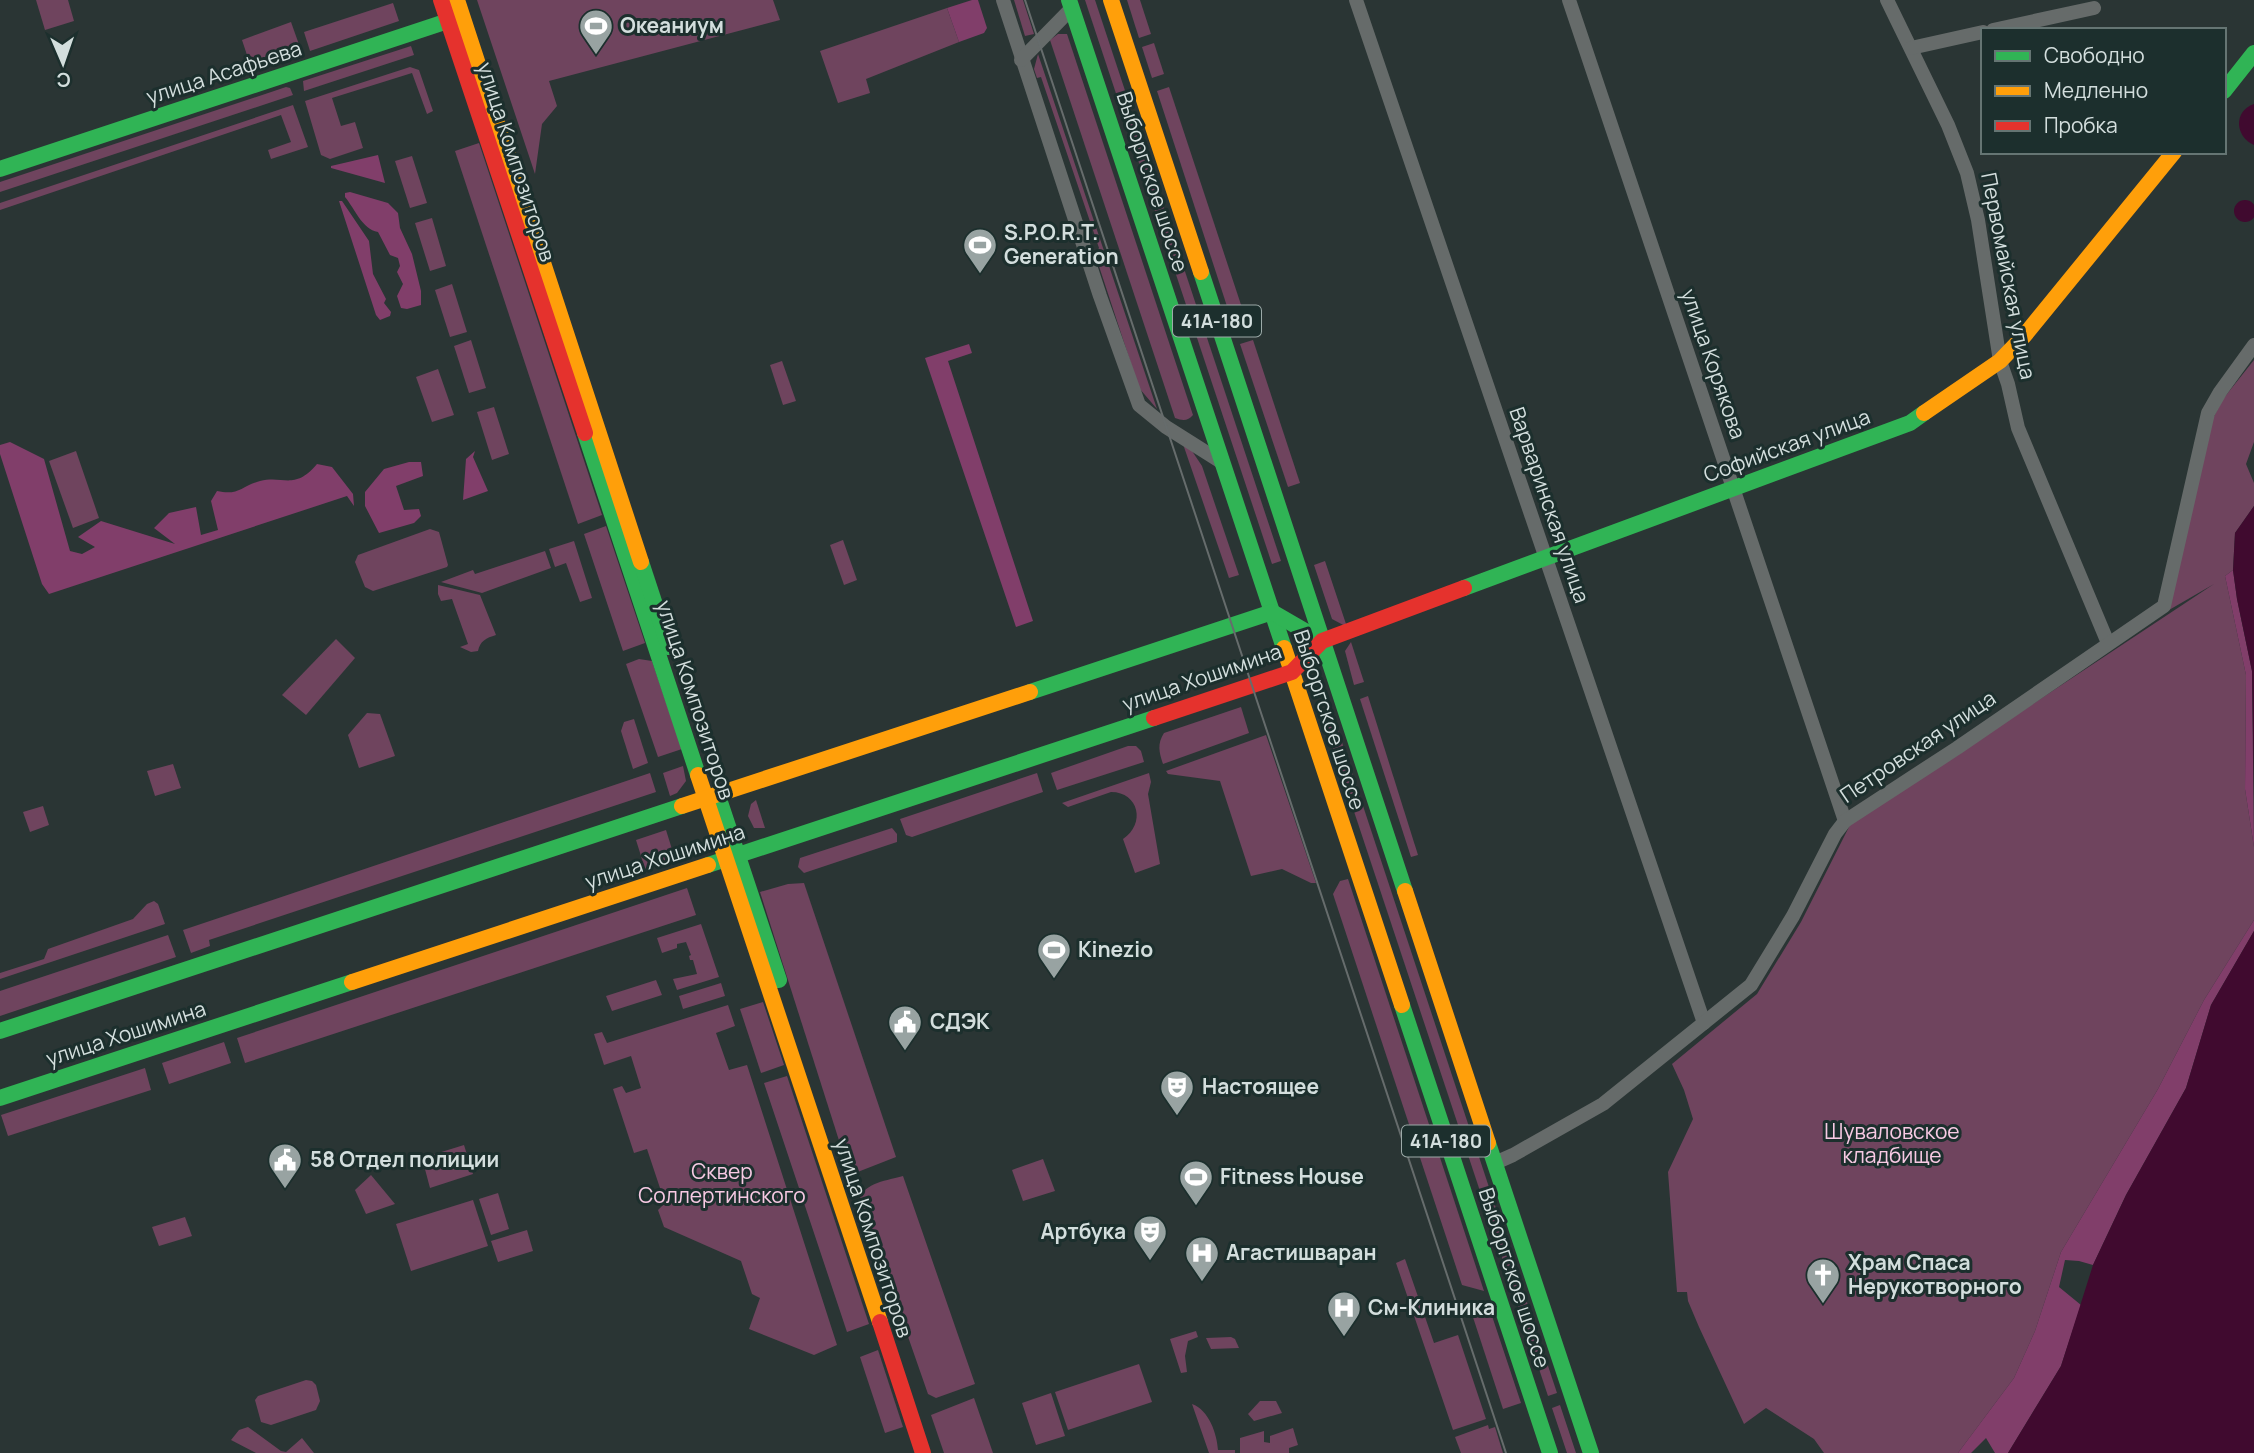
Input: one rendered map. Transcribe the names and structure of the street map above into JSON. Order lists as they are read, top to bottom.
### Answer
{
  "streets": {
    "street": [
      "улица Асафьева",
      "улица Композиторов",
      "Выборгское шоссе",
      "Первомайская улица",
      "41А-180",
      "улица Корякова",
      "Софийская улица",
      "Варваринская улица",
      "улица Хошимина",
      "Петровская улица"
    ]
  },
  "crossings": [
    ["улица Асафьева", "улица Композиторов"],
    ["улица Композиторов", "улица Хошимина"],
    ["Выборгское шоссе", "Софийская улица"],
    ["Выборгское шоссе", "улица Хошимина"],
    ["Выборгское шоссе", "Петровская улица"],
    ["Первомайская улица", "Софийская улица"],
    ["Первомайская улица", "Петровская улица"],
    ["улица Корякова", "Софийская улица"],
    ["улица Корякова", "Петровская улица"],
    ["Софийская улица", "Варваринская улица"],
    ["Софийская улица", "улица Хошимина"],
    ["Варваринская улица", "Петровская улица"]
  ],
  "parks": ["Шуваловское кладбище", "Сквер Соллертинского"],
  "places": {
    "sports": [
      "Океаниум",
      "S.P.O.R.T. Generation",
      "Kinezio",
      "Fitness House"
    ],
    "public building": ["СДЭК", "58 Отдел полиции"],
    "theatre": ["Настоящее", "Артбука"],
    "hospital": ["Агастишваран", "См-Клиника"],
    "church": ["Храм Спаса Нерукотворного"]
  },
  "legend": ["Свободно", "Медленно", "Пробка"],
  "north": "bottom"
}
